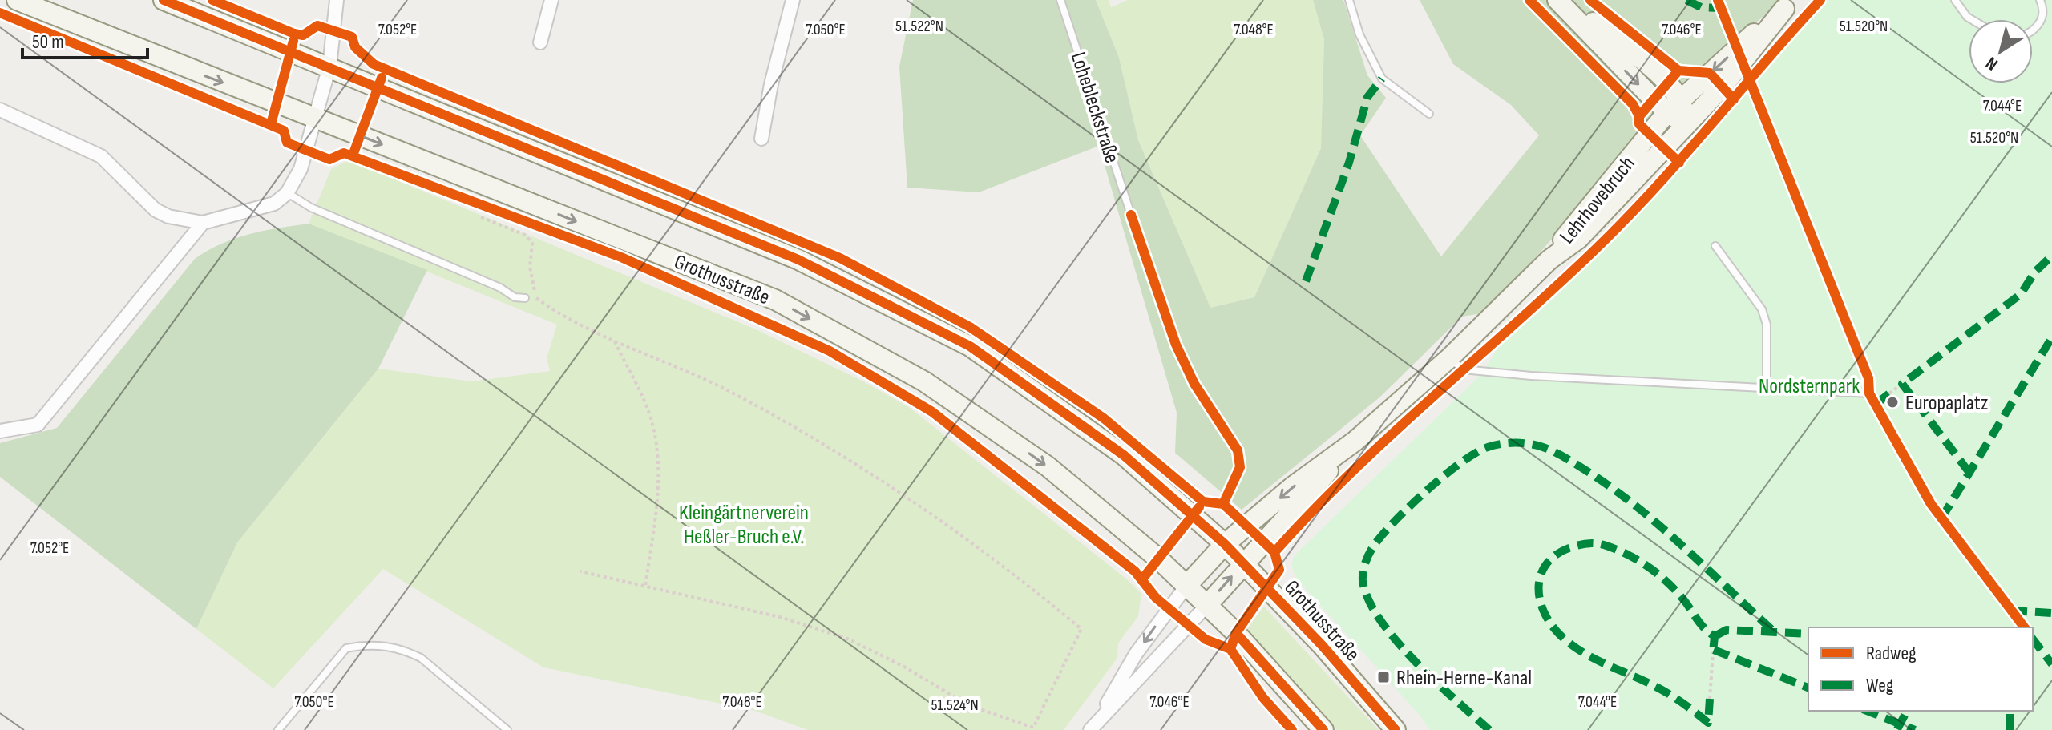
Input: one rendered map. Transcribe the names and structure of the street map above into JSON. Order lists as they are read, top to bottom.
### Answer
{
  "streets": {
    "main road": ["Lehrhovebruch", "Grothusstraße"],
    "lane": ["Lohebleckstraße"]
  },
  "crossings": [
    ["Lehrhovebruch", "Grothusstraße"]
  ],
  "parks": ["Nordsternpark", "Kleingärtnerverein Heßler-Bruch e.V."],
  "places": {
    "other": ["Europaplatz"],
    "transit": ["Rhein-Herne-Kanal"]
  },
  "legend": ["Radweg", "Weg"],
  "scale_bar": "50 m",
  "north": "bottom left",
  "coordinates": [
    "51.520°N",
    "51.522°N",
    "7.050°E",
    "7.048°E",
    "7.046°E",
    "7.052°E",
    "7.044°E",
    "51.524°N"
  ]
}
